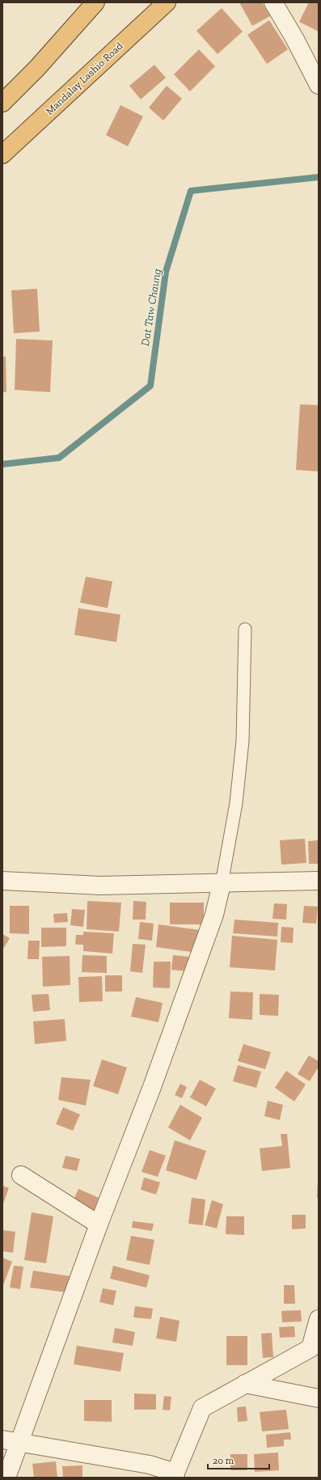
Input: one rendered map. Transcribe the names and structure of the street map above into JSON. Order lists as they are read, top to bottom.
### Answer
{
  "streets": {
    "highway": ["Mandalay Lashio Road"]
  },
  "water": ["Dat Taw Chaung"],
  "scale_bar": "20 m"
}
